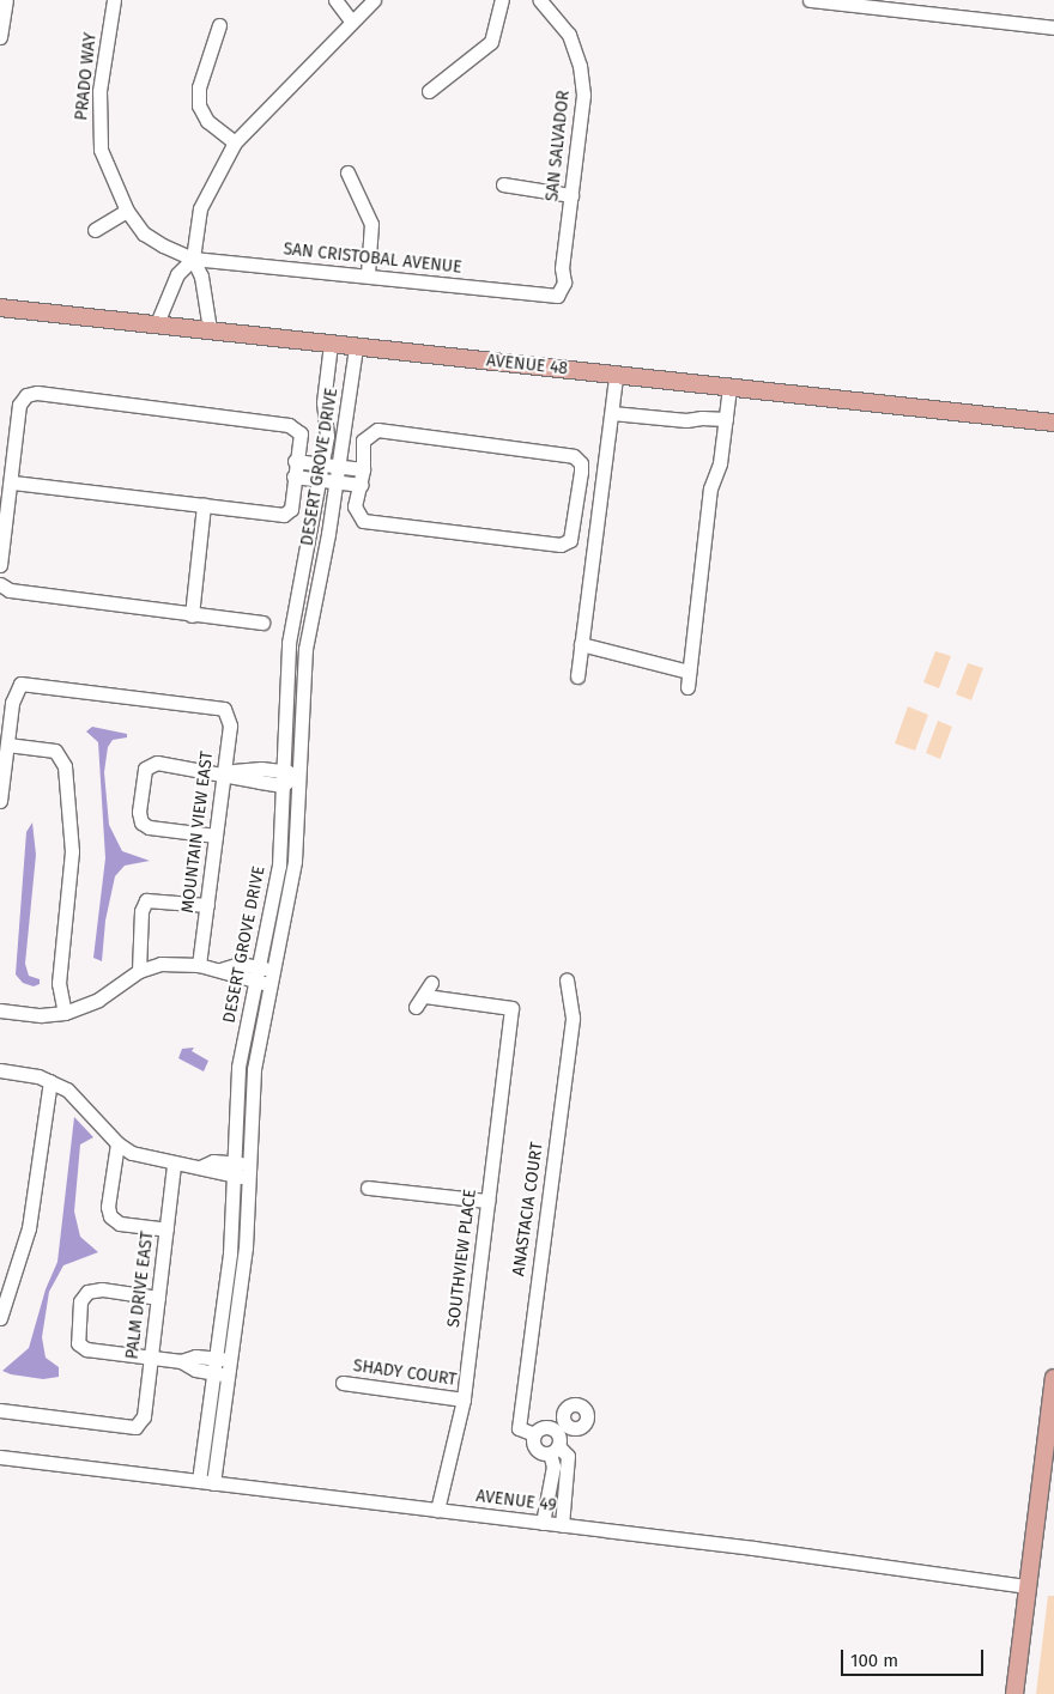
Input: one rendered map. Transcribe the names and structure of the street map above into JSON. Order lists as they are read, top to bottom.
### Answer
{
  "streets": {
    "main road": ["AVENUE 48"],
    "street": [
      "PRADO WAY",
      "SAN SALVADOR",
      "SAN CRISTOBAL AVENUE",
      "DESERT GROVE DRIVE",
      "MOUNTAIN VIEW EAST",
      "ANASTACIA COURT",
      "SOUTHVIEW PLACE",
      "PALM DRIVE EAST",
      "SHADY COURT",
      "AVENUE 49"
    ]
  },
  "crossings": [
    ["PRADO WAY", "SAN CRISTOBAL AVENUE"],
    ["SAN SALVADOR", "SAN CRISTOBAL AVENUE"],
    ["AVENUE 48", "DESERT GROVE DRIVE"],
    ["DESERT GROVE DRIVE", "AVENUE 49"],
    ["SOUTHVIEW PLACE", "SHADY COURT"],
    ["SOUTHVIEW PLACE", "AVENUE 49"]
  ],
  "scale_bar": "100 m"
}
